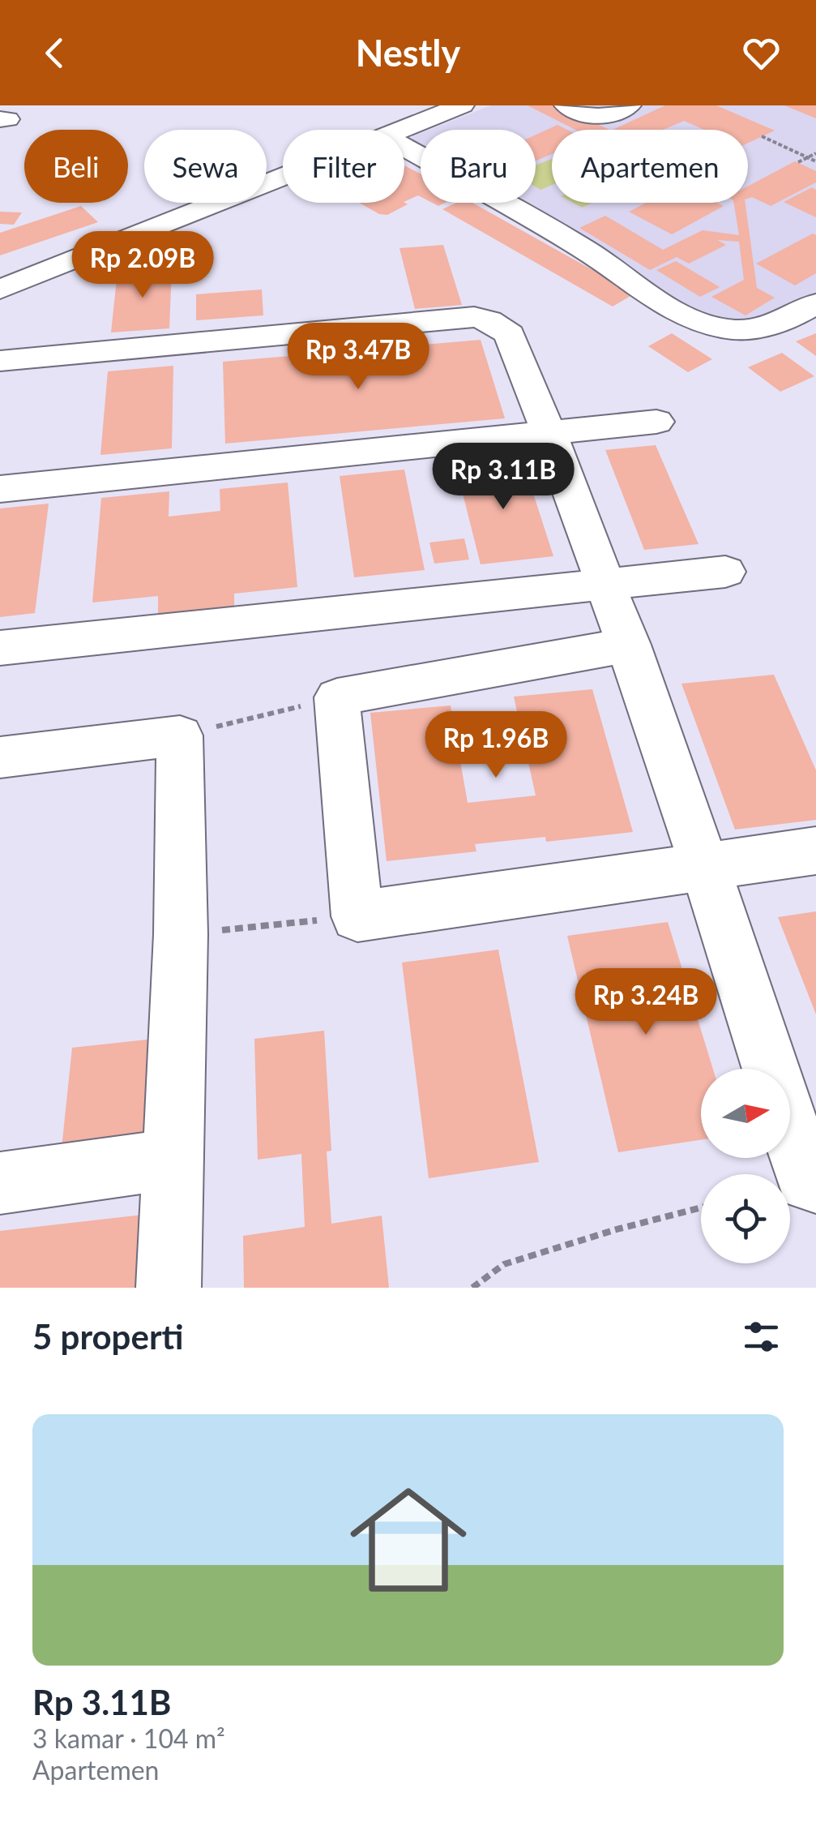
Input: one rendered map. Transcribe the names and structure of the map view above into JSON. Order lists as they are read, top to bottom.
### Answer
{
  "north": "right",
  "page": {
    "header": "Nestly",
    "chip": [
      "Beli",
      "Sewa",
      "Filter",
      "Baru",
      "Apartemen"
    ],
    "price": [
      "Rp 2.09B",
      "Rp 3.47B",
      "Rp 3.11B",
      "Rp 1.96B",
      "Rp 3.24B"
    ],
    "heading": "5 properti",
    "list": [
      {
        "name": "Rp 3.11B",
        "note": "3 kamar · 104 m² · Apartemen"
      }
    ]
  }
}
